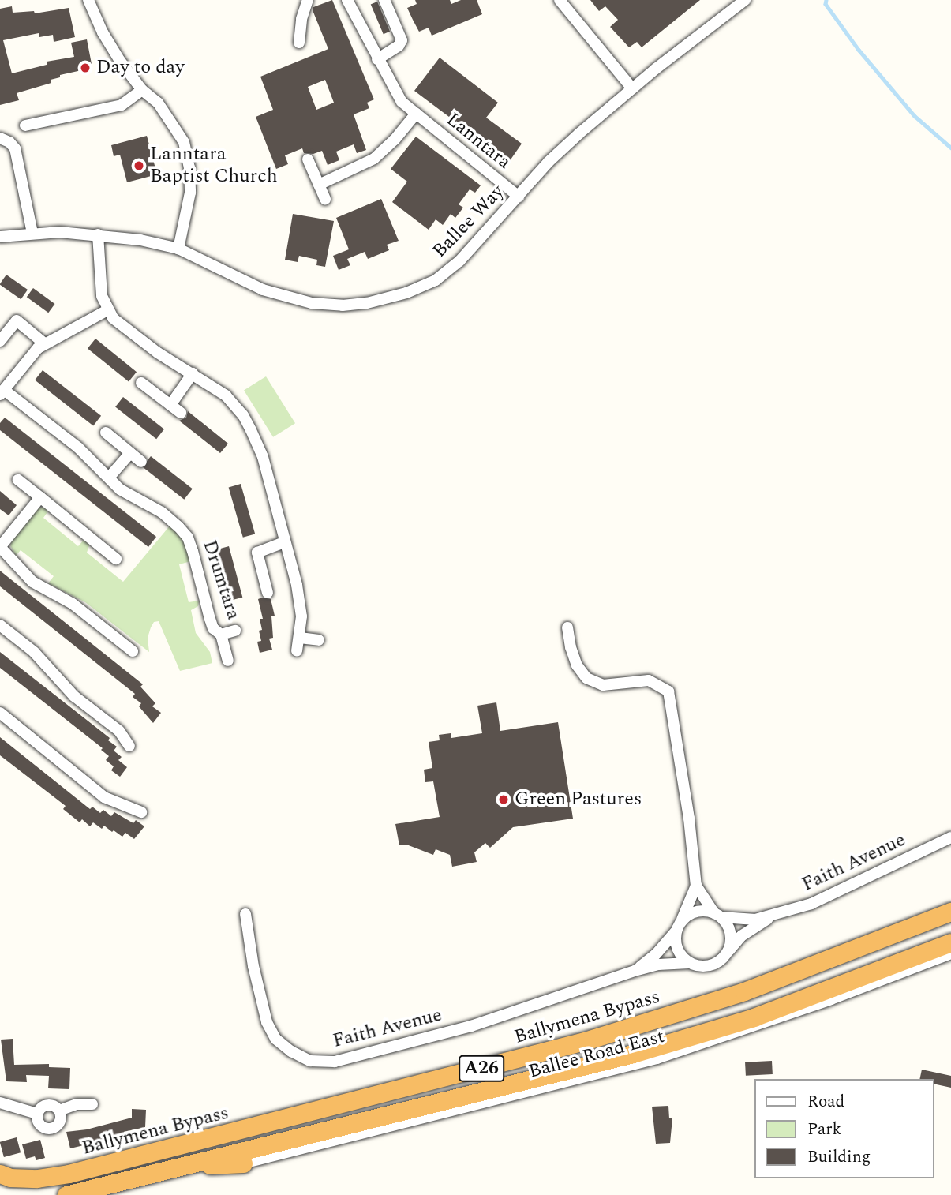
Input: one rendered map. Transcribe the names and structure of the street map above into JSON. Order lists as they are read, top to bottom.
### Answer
{
  "streets": {
    "highway": ["Ballymena Bypass", "A26"],
    "street": [
      "Lanntara",
      "Ballee Way",
      "Drumtara",
      "Faith Avenue",
      "Ballee Road East"
    ]
  },
  "crossings": [
    ["Lanntara", "Ballee Way"]
  ],
  "places": ["Day to day", "Lanntara Baptist Church", "Green Pastures"],
  "legend": ["Road", "Park", "Building"]
}
